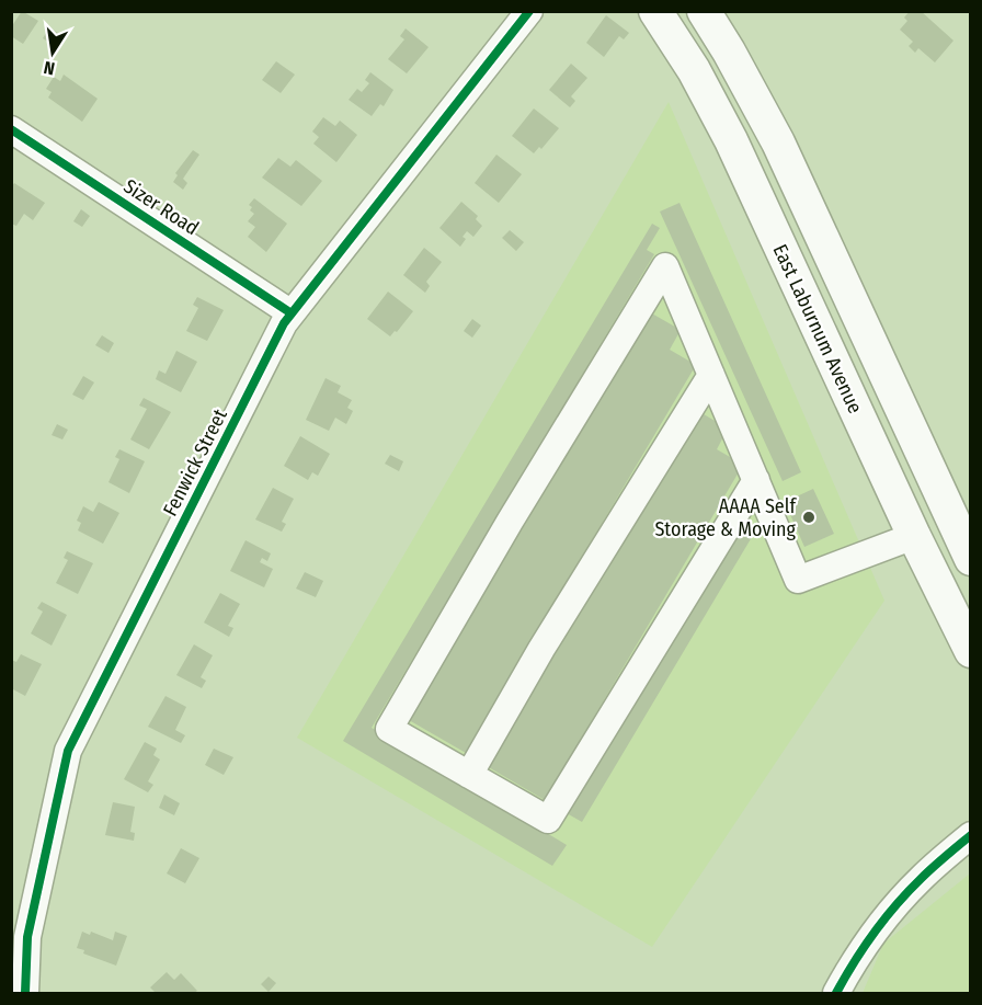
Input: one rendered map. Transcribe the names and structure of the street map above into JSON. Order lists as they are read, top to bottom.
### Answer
{
  "streets": {
    "main road": ["East Laburnum Avenue"],
    "street": ["Sizer Road", "Fenwick Street"]
  },
  "crossings": [
    ["Sizer Road", "Fenwick Street"]
  ],
  "places": ["AAAA Self Storage & Moving"],
  "north": "bottom"
}
